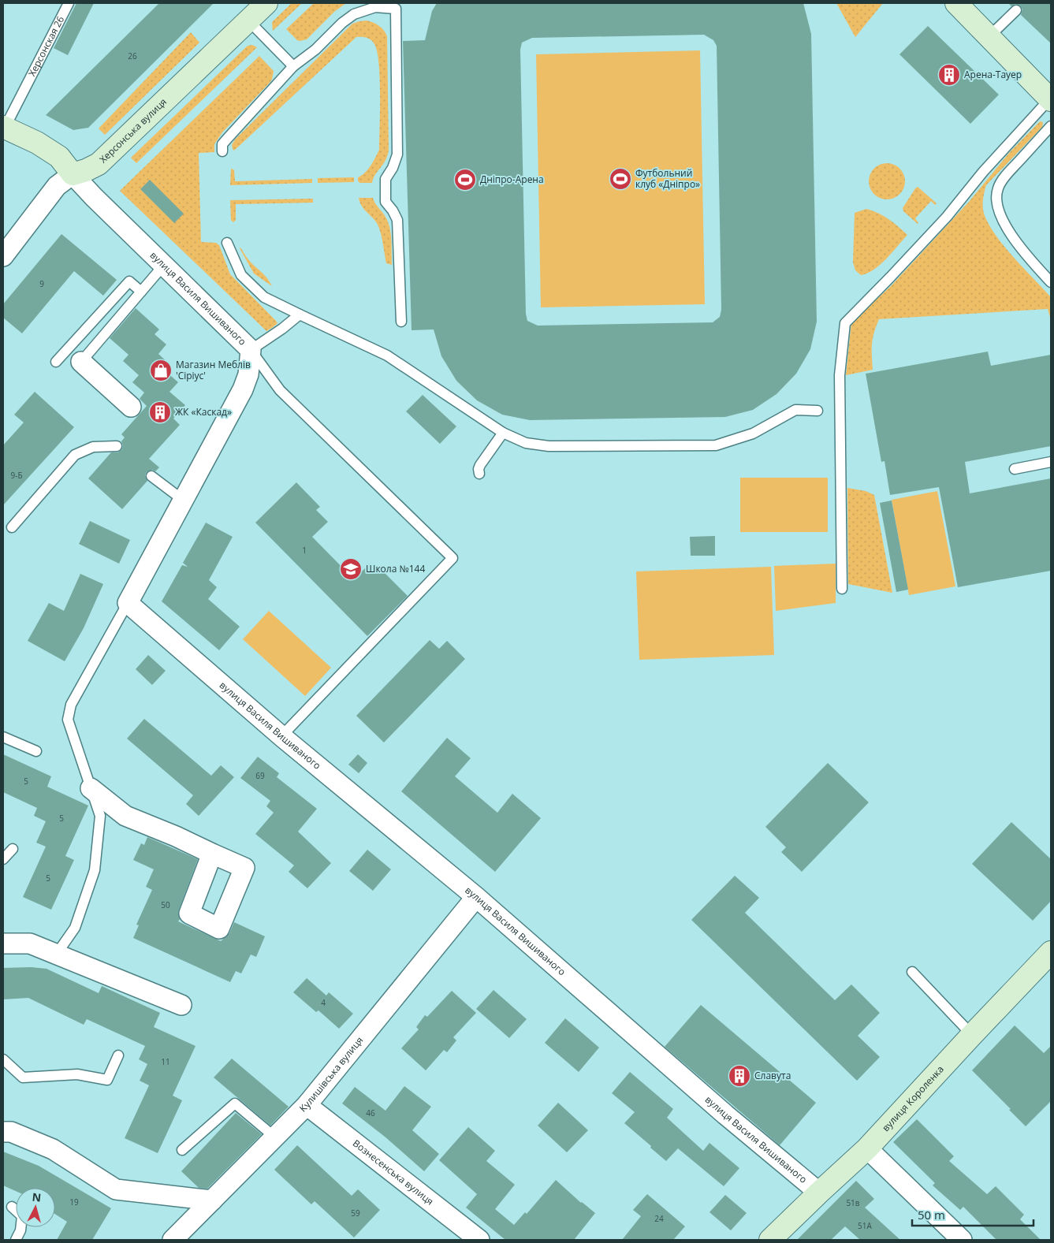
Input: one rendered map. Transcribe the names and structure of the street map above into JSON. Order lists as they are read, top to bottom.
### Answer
{
  "streets": {
    "street": [
      "Херсонська вулиця",
      "вулиця Василя Вишиваного",
      "Кулишівська вулиця",
      "вулиця Короленка",
      "Вознесенська вулиця"
    ],
    "lane": ["Херсонская 26"]
  },
  "crossings": [
    ["Херсонська вулиця", "вулиця Василя Вишиваного"],
    ["вулиця Василя Вишиваного", "Кулишівська вулиця"],
    ["вулиця Василя Вишиваного", "вулиця Короленка"],
    ["Кулишівська вулиця", "Вознесенська вулиця"]
  ],
  "places": {
    "building": ["Арена-Тауер", "ЖК «Каскад»", "Славута"],
    "sports": ["Футбольний клуб «Дніпро»", "Дніпро-Арена"],
    "shop": ["Магазин Меблів 'Сіріус'"],
    "school or university": ["Школа №144"]
  },
  "house_numbers": [
    "26",
    "9",
    "9-Б",
    "1",
    "69",
    "5",
    "5",
    "5",
    "50",
    "4",
    "11",
    "46",
    "19",
    "51в",
    "59",
    "24",
    "51А"
  ],
  "scale_bar": "50 m",
  "north": "top"
}
